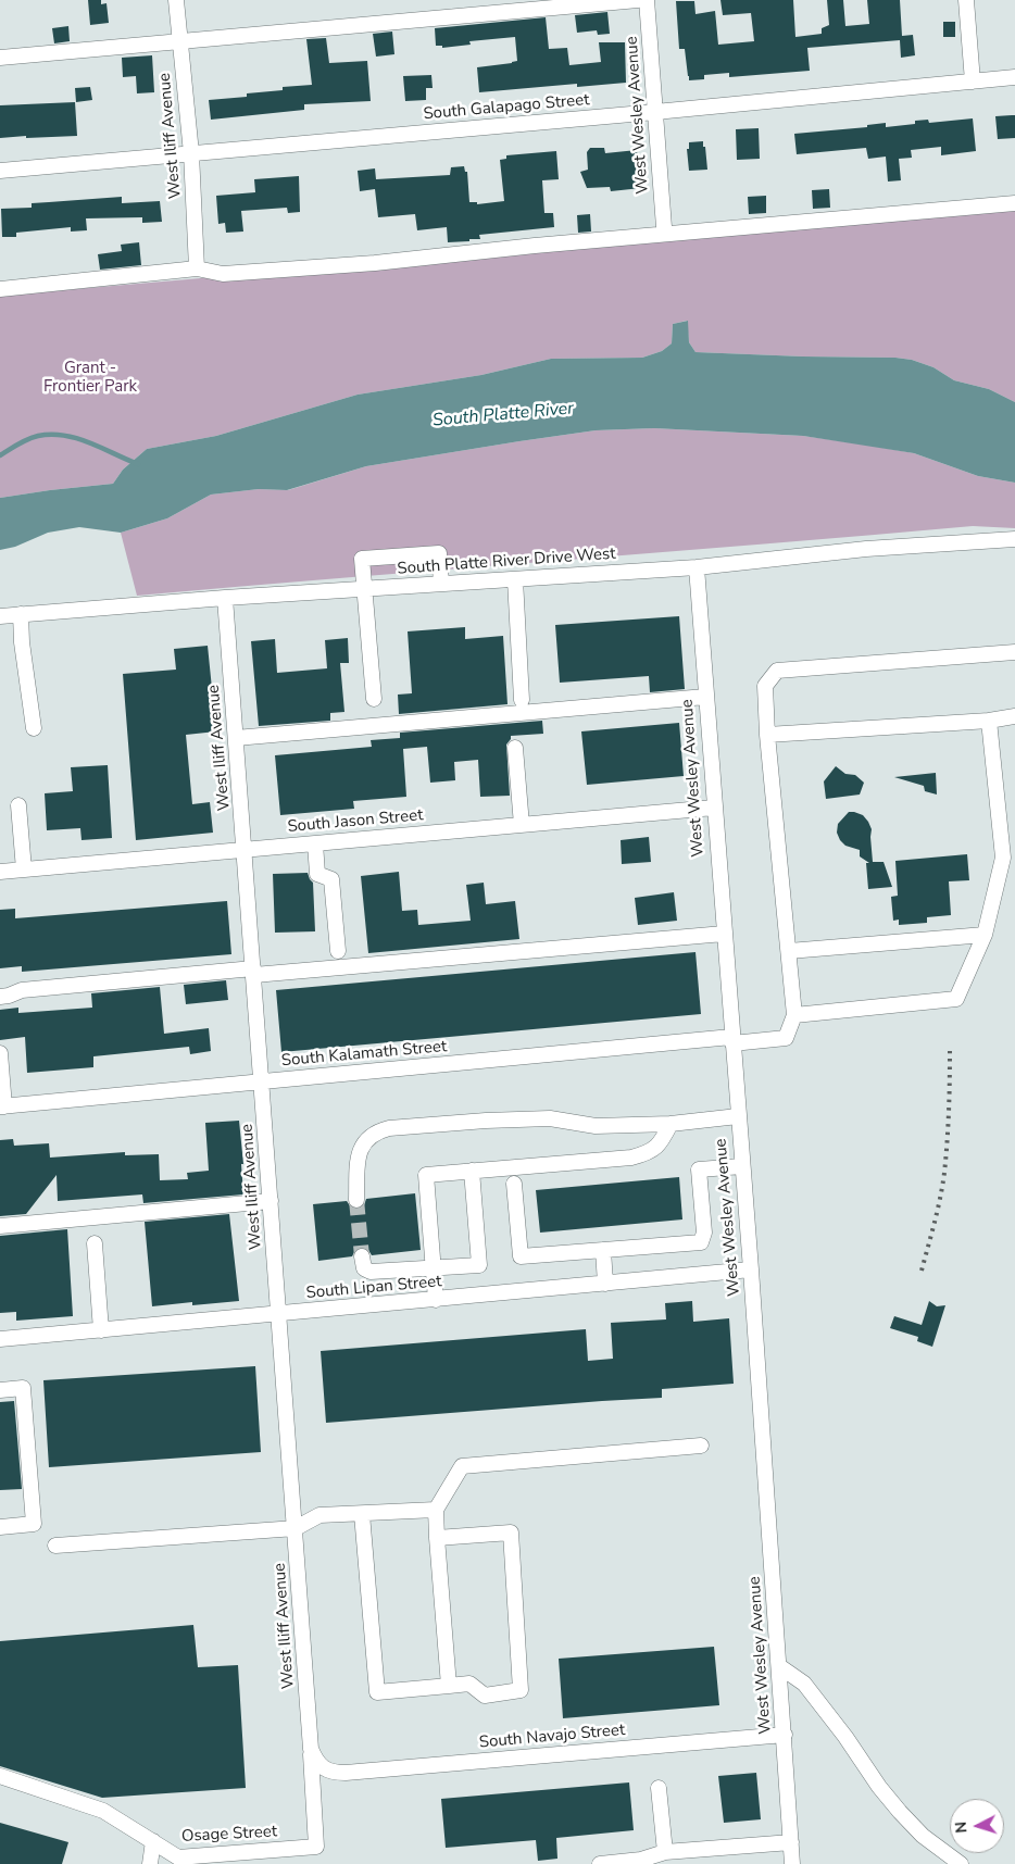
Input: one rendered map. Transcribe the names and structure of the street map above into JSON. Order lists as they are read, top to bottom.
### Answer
{
  "streets": {
    "street": [
      "South Galapago Street",
      "West Wesley Avenue",
      "West Iliff Avenue",
      "South Platte River Drive West",
      "South Jason Street",
      "South Kalamath Street",
      "South Lipan Street",
      "South Navajo Street",
      "Osage Street"
    ]
  },
  "crossings": [
    ["South Galapago Street", "West Wesley Avenue"],
    ["South Galapago Street", "West Iliff Avenue"],
    ["West Wesley Avenue", "South Platte River Drive West"],
    ["West Wesley Avenue", "South Jason Street"],
    ["West Wesley Avenue", "South Kalamath Street"],
    ["West Wesley Avenue", "South Lipan Street"],
    ["West Wesley Avenue", "South Navajo Street"],
    ["West Iliff Avenue", "South Platte River Drive West"],
    ["West Iliff Avenue", "South Jason Street"],
    ["West Iliff Avenue", "South Kalamath Street"],
    ["West Iliff Avenue", "South Lipan Street"],
    ["West Iliff Avenue", "South Navajo Street"],
    ["West Iliff Avenue", "Osage Street"],
    ["South Navajo Street", "Osage Street"]
  ],
  "water": ["South Platte River"],
  "parks": ["Grant - Frontier Park"],
  "north": "left"
}
